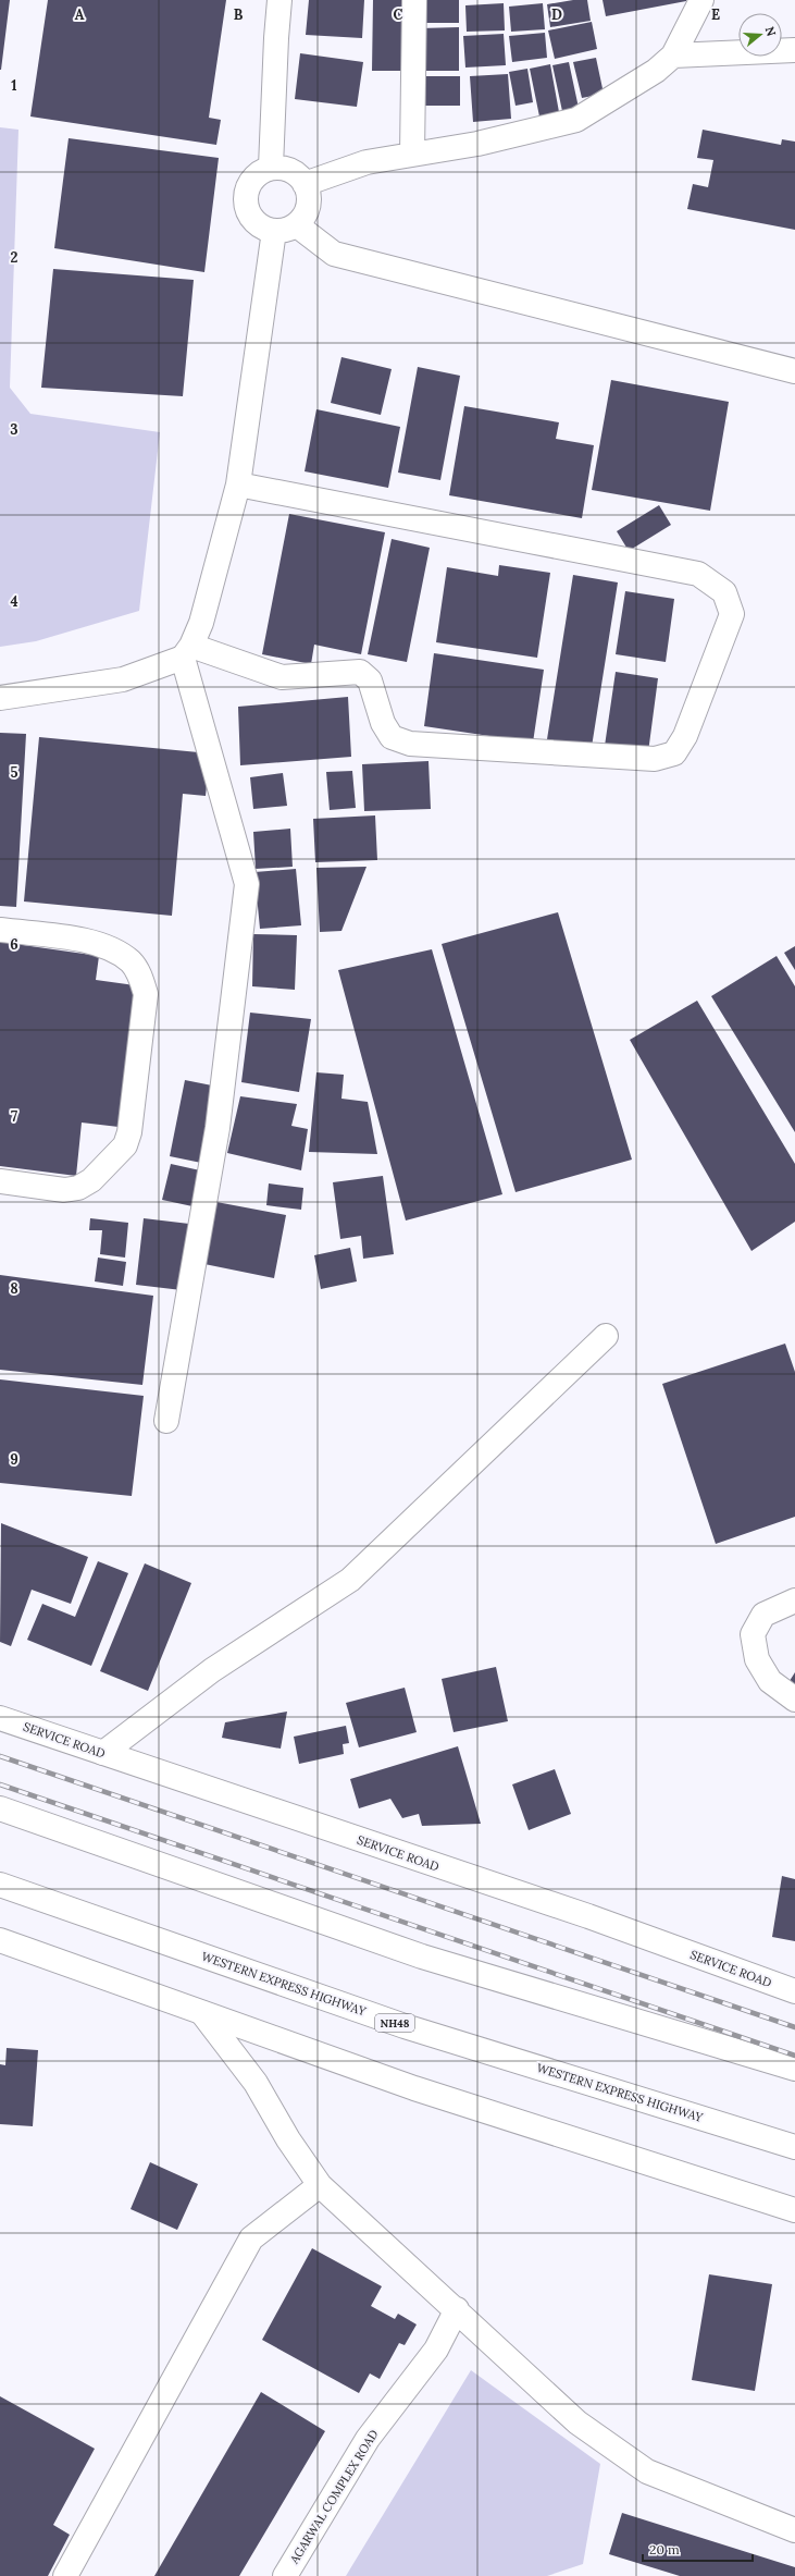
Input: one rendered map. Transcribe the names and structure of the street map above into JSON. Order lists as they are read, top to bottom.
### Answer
{
  "streets": {
    "main road": [
      "SERVICE ROAD",
      "WESTERN EXPRESS HIGHWAY",
      "NH48",
      "AGARWAL COMPLEX ROAD"
    ]
  },
  "scale_bar": "20 m",
  "north": "right",
  "grid": {
    "columns": [
      "A",
      "B",
      "C",
      "D",
      "E"
    ],
    "rows": [
      "1",
      "2",
      "3",
      "4",
      "5",
      "6",
      "7",
      "8",
      "9"
    ]
  }
}
